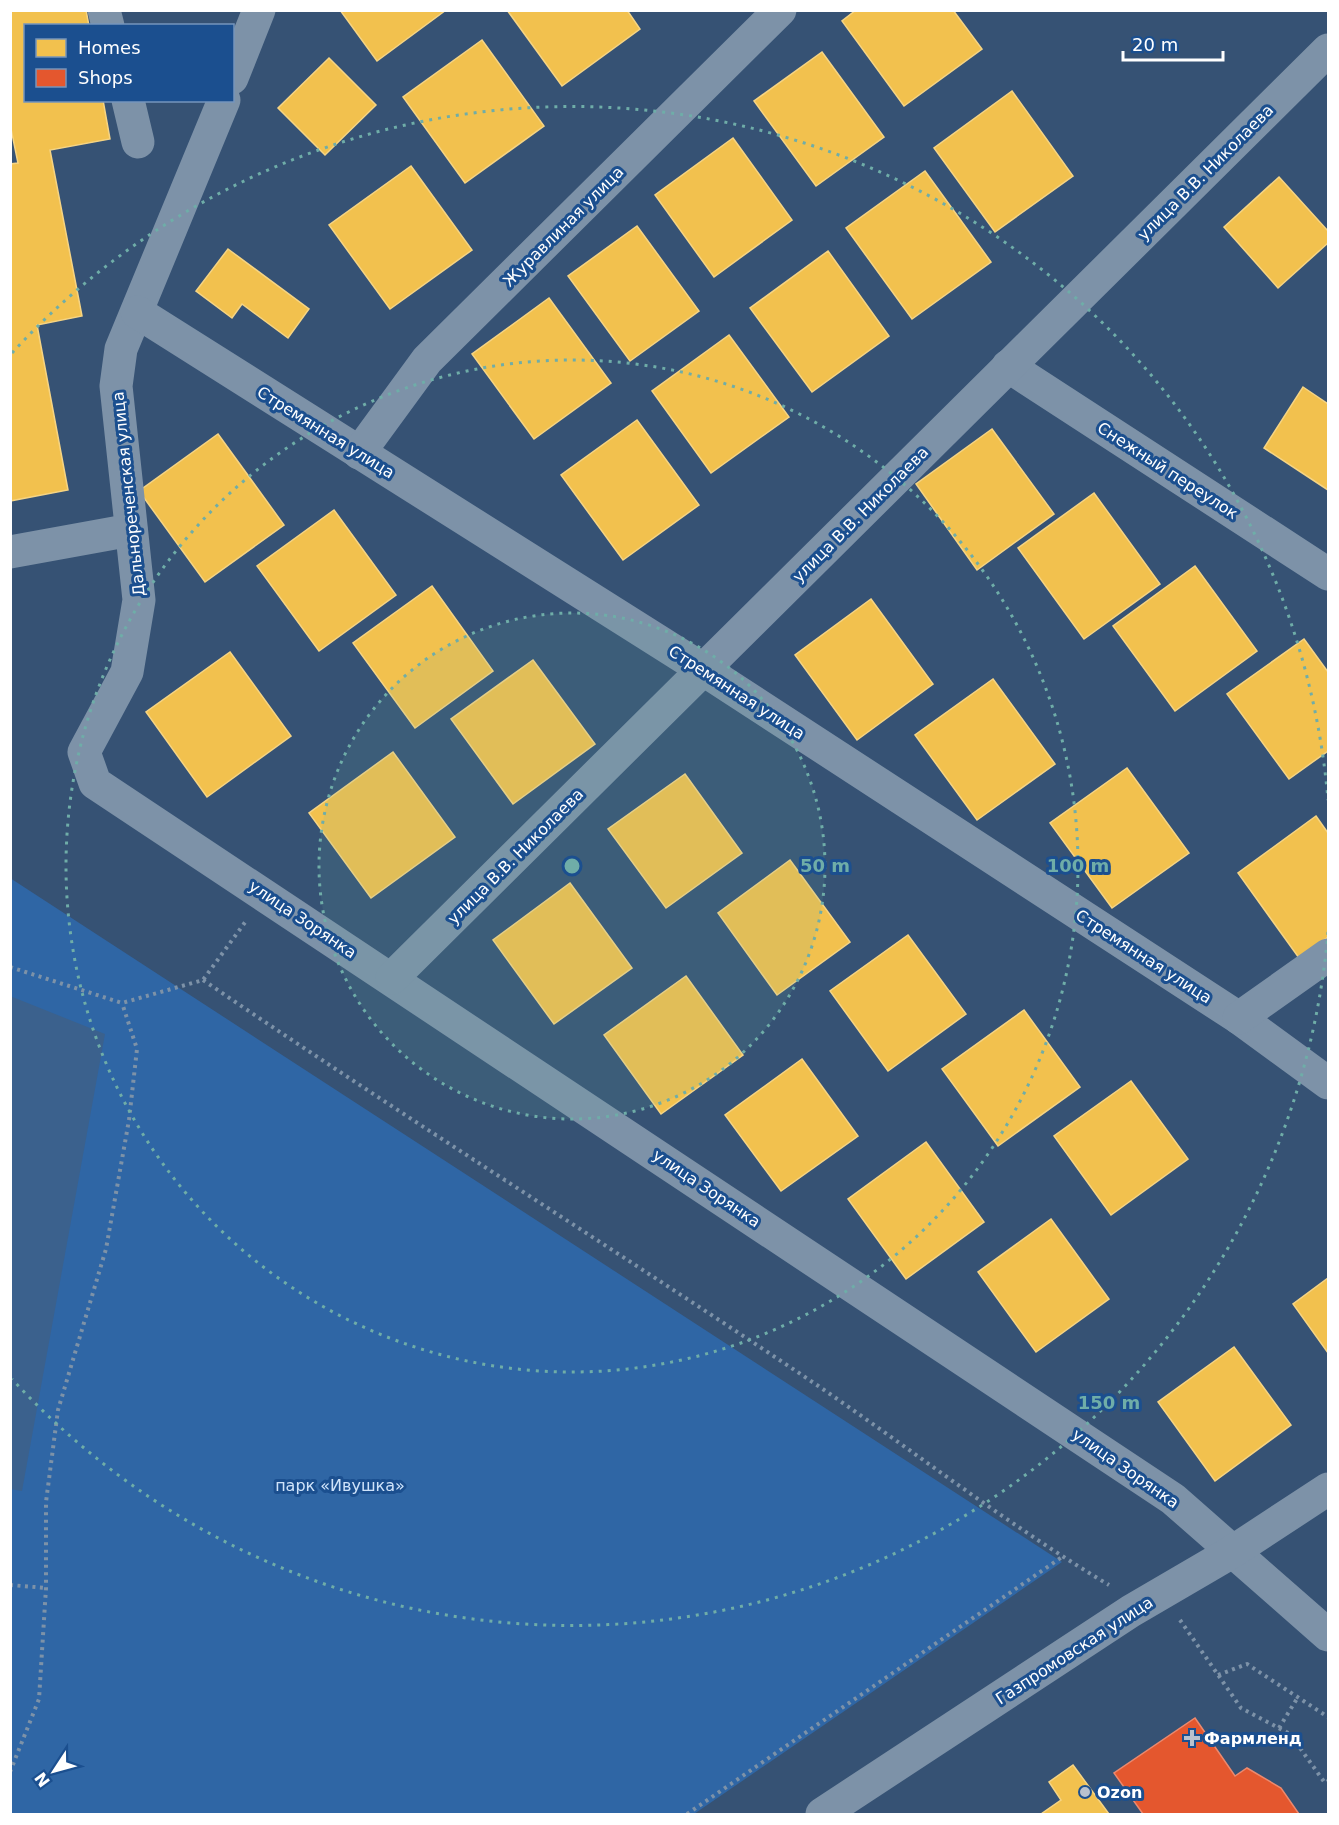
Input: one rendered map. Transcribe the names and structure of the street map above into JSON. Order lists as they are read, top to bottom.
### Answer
{
  "streets": {
    "street": [
      "улица В.В. Николаева",
      "Журавлиная улица",
      "Стремянная улица",
      "Снежный переулок",
      "Дальнореченская улица",
      "улица Зорянка",
      "Газпромовская улица"
    ]
  },
  "crossings": [
    ["улица В.В. Николаева", "Стремянная улица"],
    ["улица В.В. Николаева", "Снежный переулок"],
    ["улица В.В. Николаева", "улица Зорянка"],
    ["Журавлиная улица", "Стремянная улица"],
    ["Стремянная улица", "Дальнореченская улица"],
    ["Дальнореченская улица", "улица Зорянка"],
    ["улица Зорянка", "Газпромовская улица"]
  ],
  "parks": ["парк «Ивушка»"],
  "places": {
    "health": ["Фармленд"],
    "other": ["Ozon"]
  },
  "legend": ["Homes", "Shops"],
  "scale_bar": "20 m",
  "north": "bottom left",
  "rings": ["50 m", "100 m", "150 m"]
}
